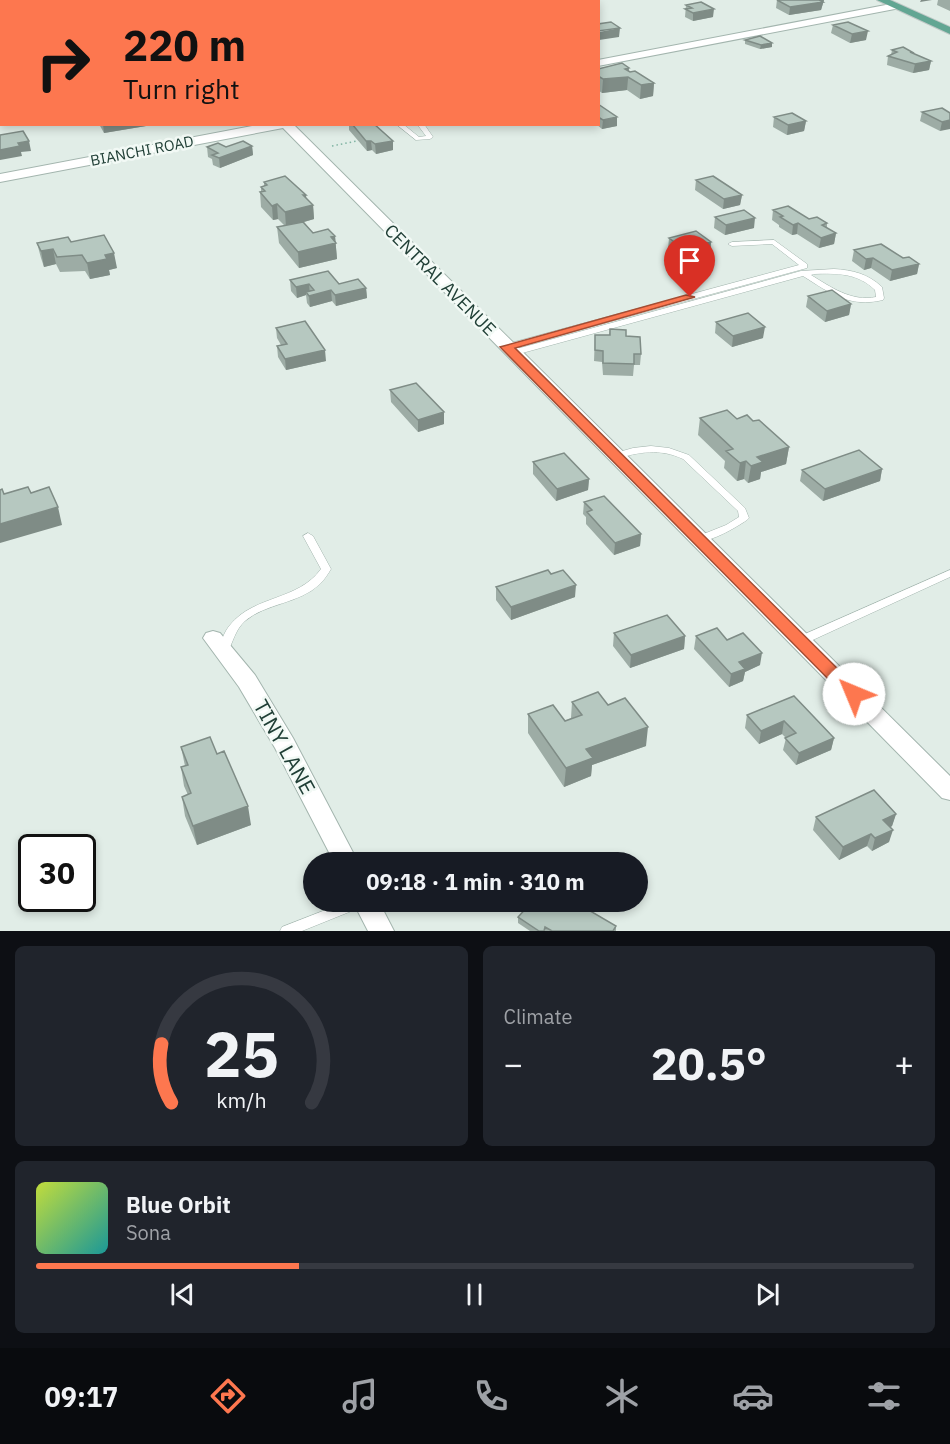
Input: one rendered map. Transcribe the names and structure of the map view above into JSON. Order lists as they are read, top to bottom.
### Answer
{
  "streets": {
    "street": ["BIANCHI ROAD", "CENTRAL AVENUE", "TINY LANE"]
  },
  "page": {
    "turn": ["220 m", "Turn right"],
    "limit": "30",
    "trip": "09:18 · 1 min · 310 m",
    "tile": "Climate",
    "heat": ["−", "20.5°", "+"],
    "song": ["Blue Orbit", "Sona"],
    "tabs": "09:17",
    "gauge": ["25", "km/h"]
  }
}
